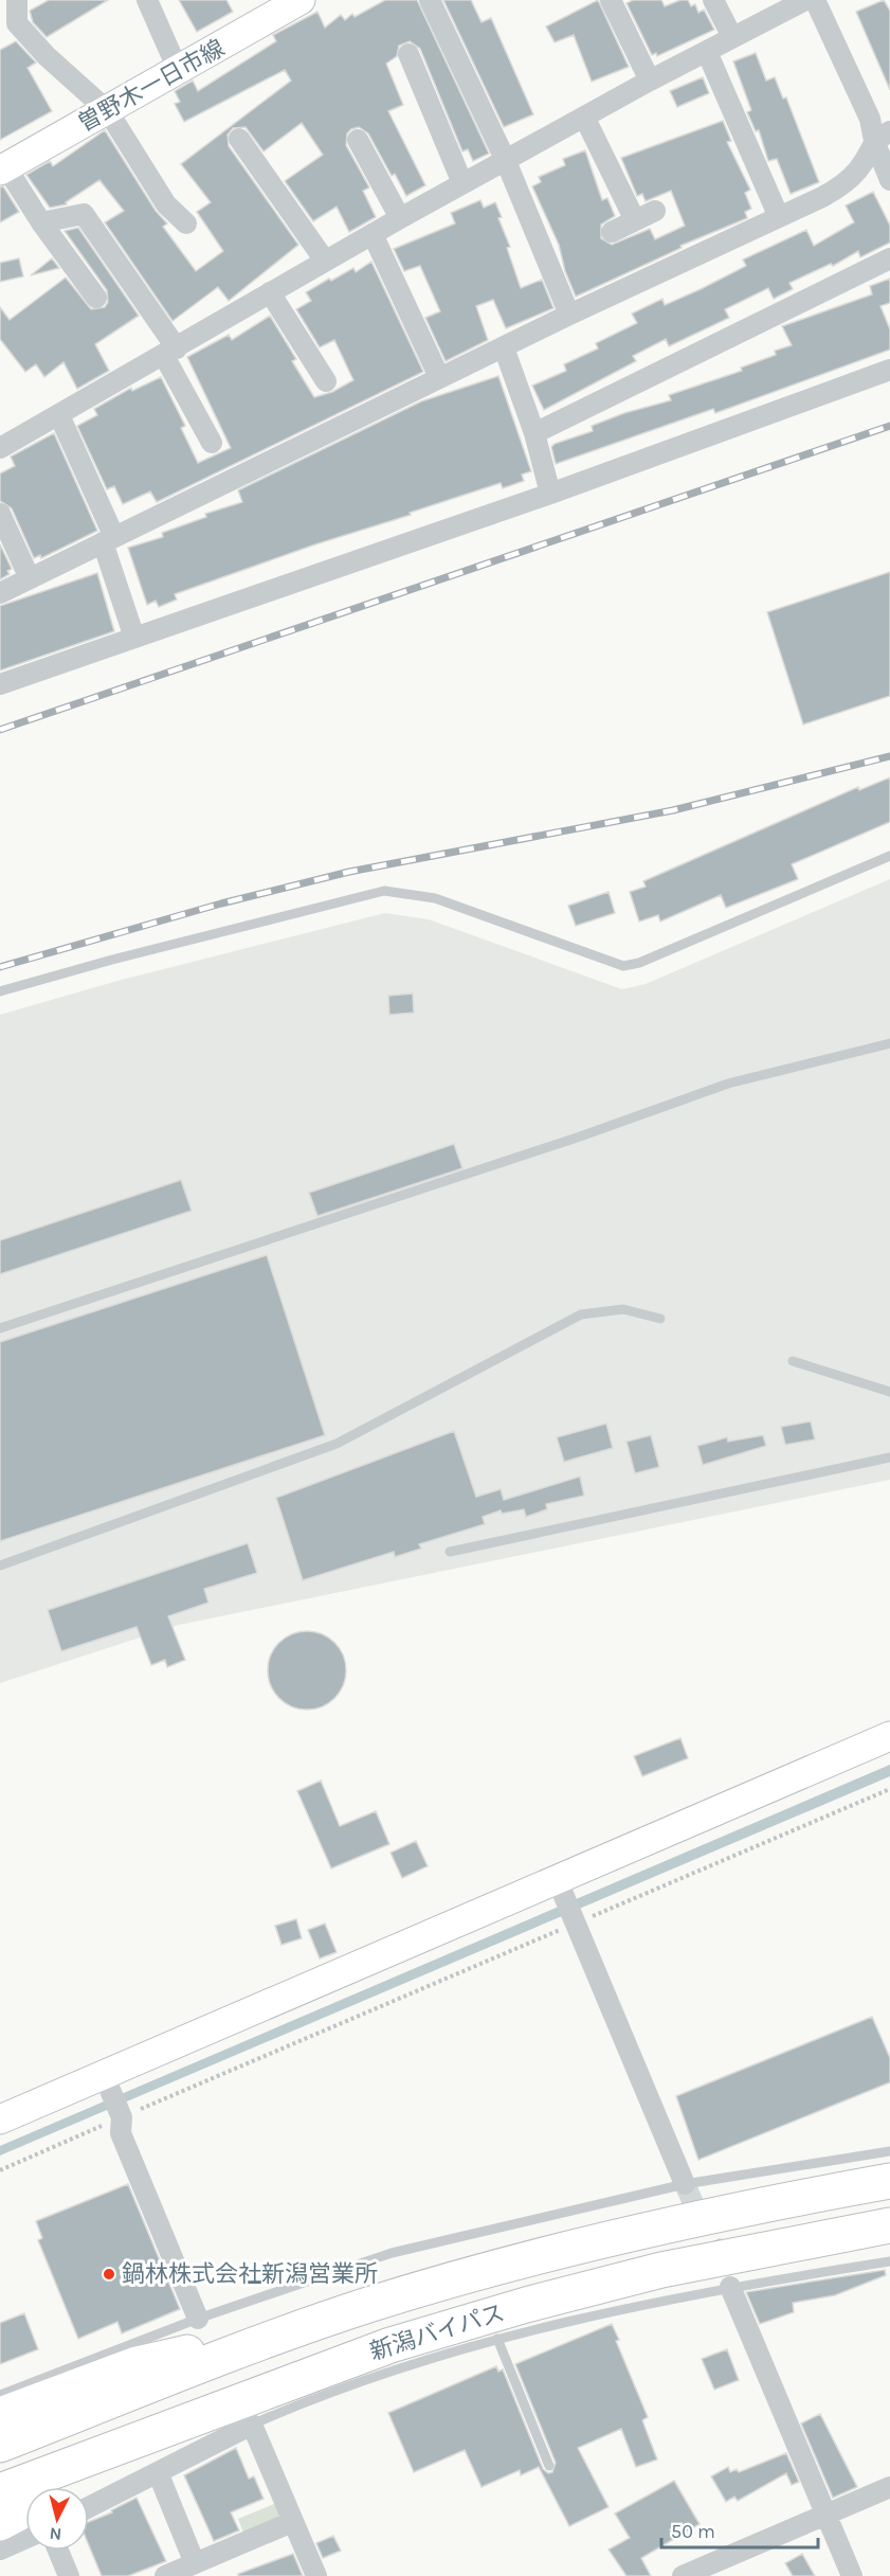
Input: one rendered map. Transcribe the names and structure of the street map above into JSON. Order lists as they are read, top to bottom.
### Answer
{
  "streets": {
    "highway": ["新潟バイパス"],
    "street": ["曽野木一日市線"]
  },
  "places": ["鍋林株式会社新潟営業所"],
  "scale_bar": "50 m",
  "north": "bottom"
}
